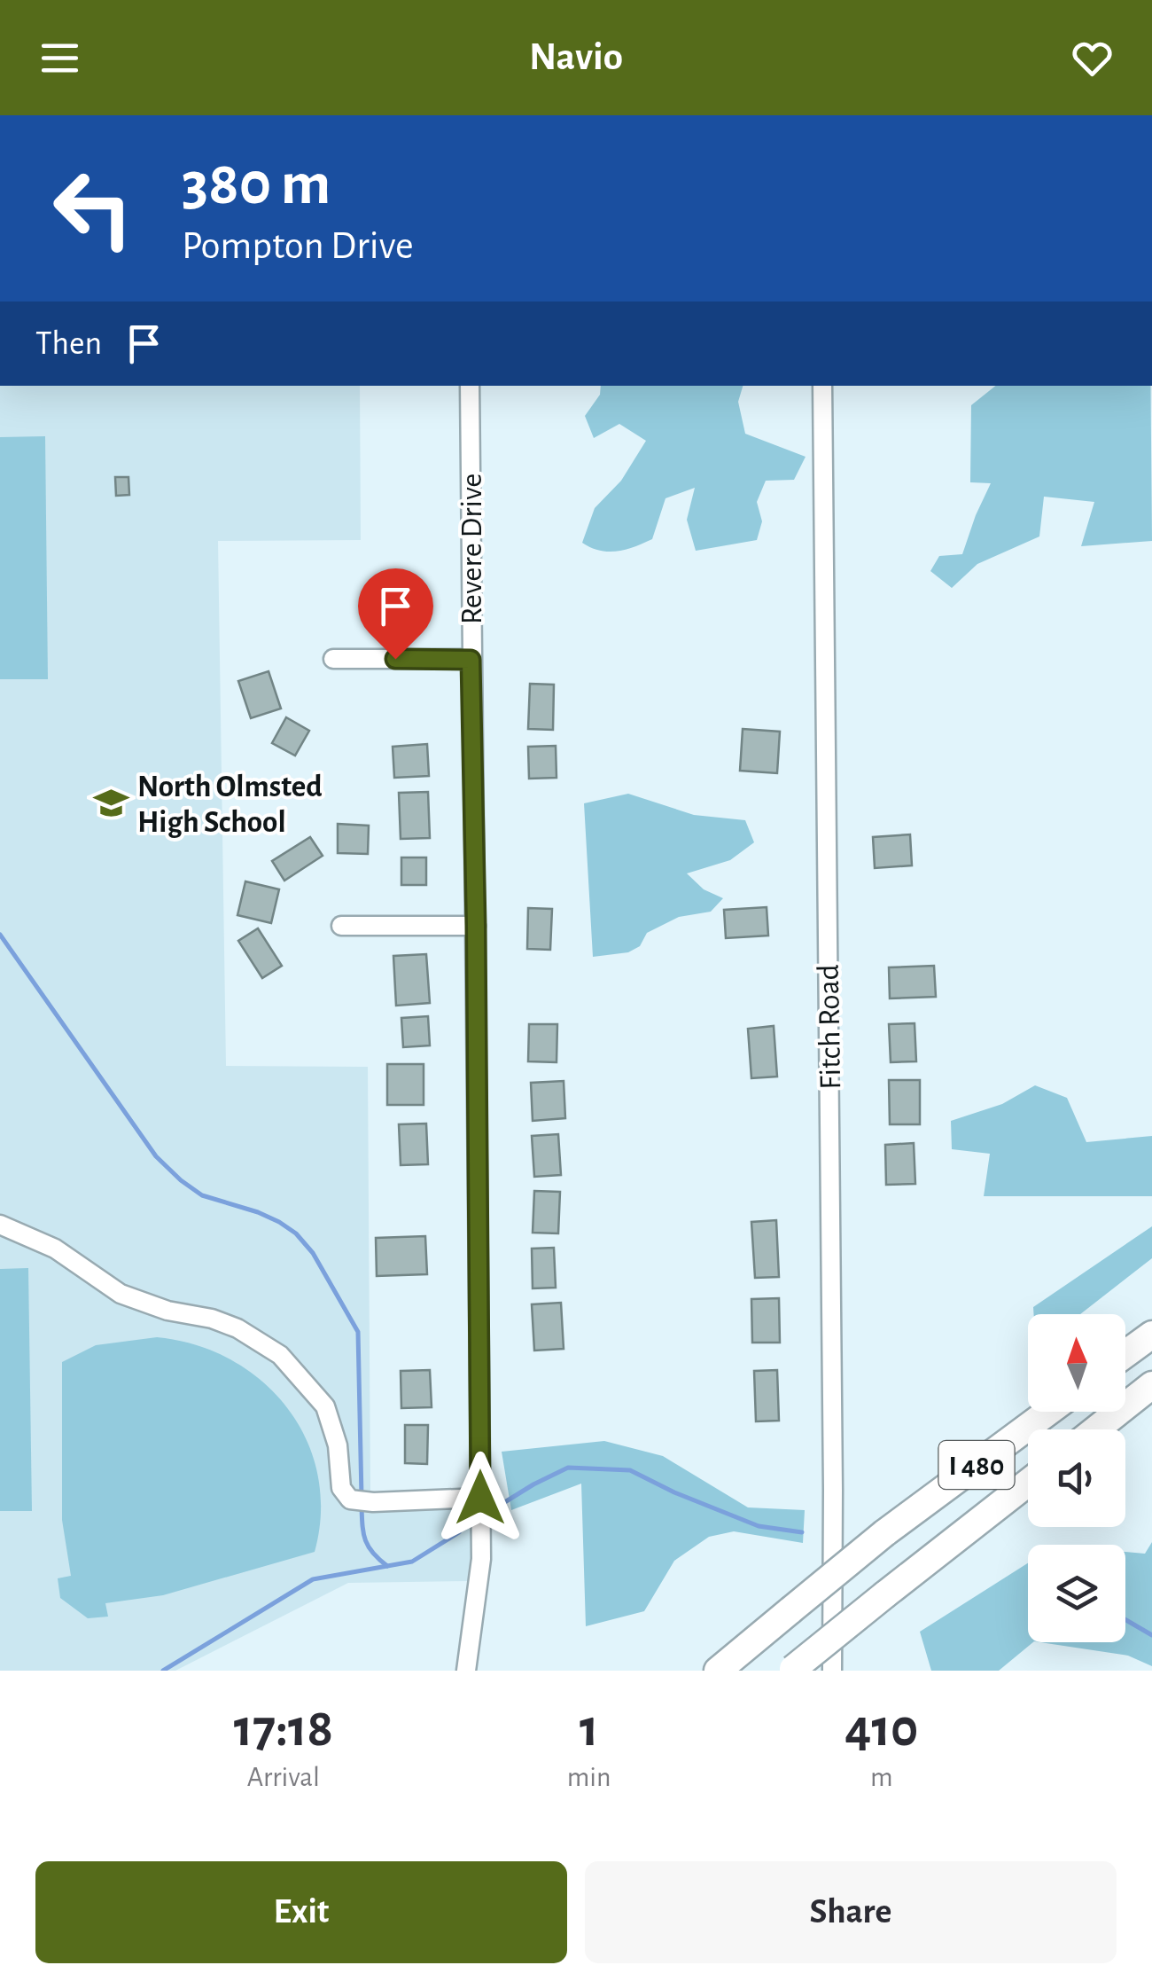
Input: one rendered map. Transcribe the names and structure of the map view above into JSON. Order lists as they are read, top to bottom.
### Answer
{
  "streets": {
    "highway": ["I 480"],
    "street": ["Revere Drive", "Fitch Road"]
  },
  "places": {
    "school or university": ["North Olmsted High School"]
  },
  "north": "top",
  "page": {
    "header": "Navio",
    "turn": ["380 m", "Pompton Drive"],
    "then": "Then",
    "eta": [
      "17:18",
      "Arrival",
      "1",
      "min",
      "410",
      "m"
    ],
    "buttons": ["Exit", "Share"]
  }
}
